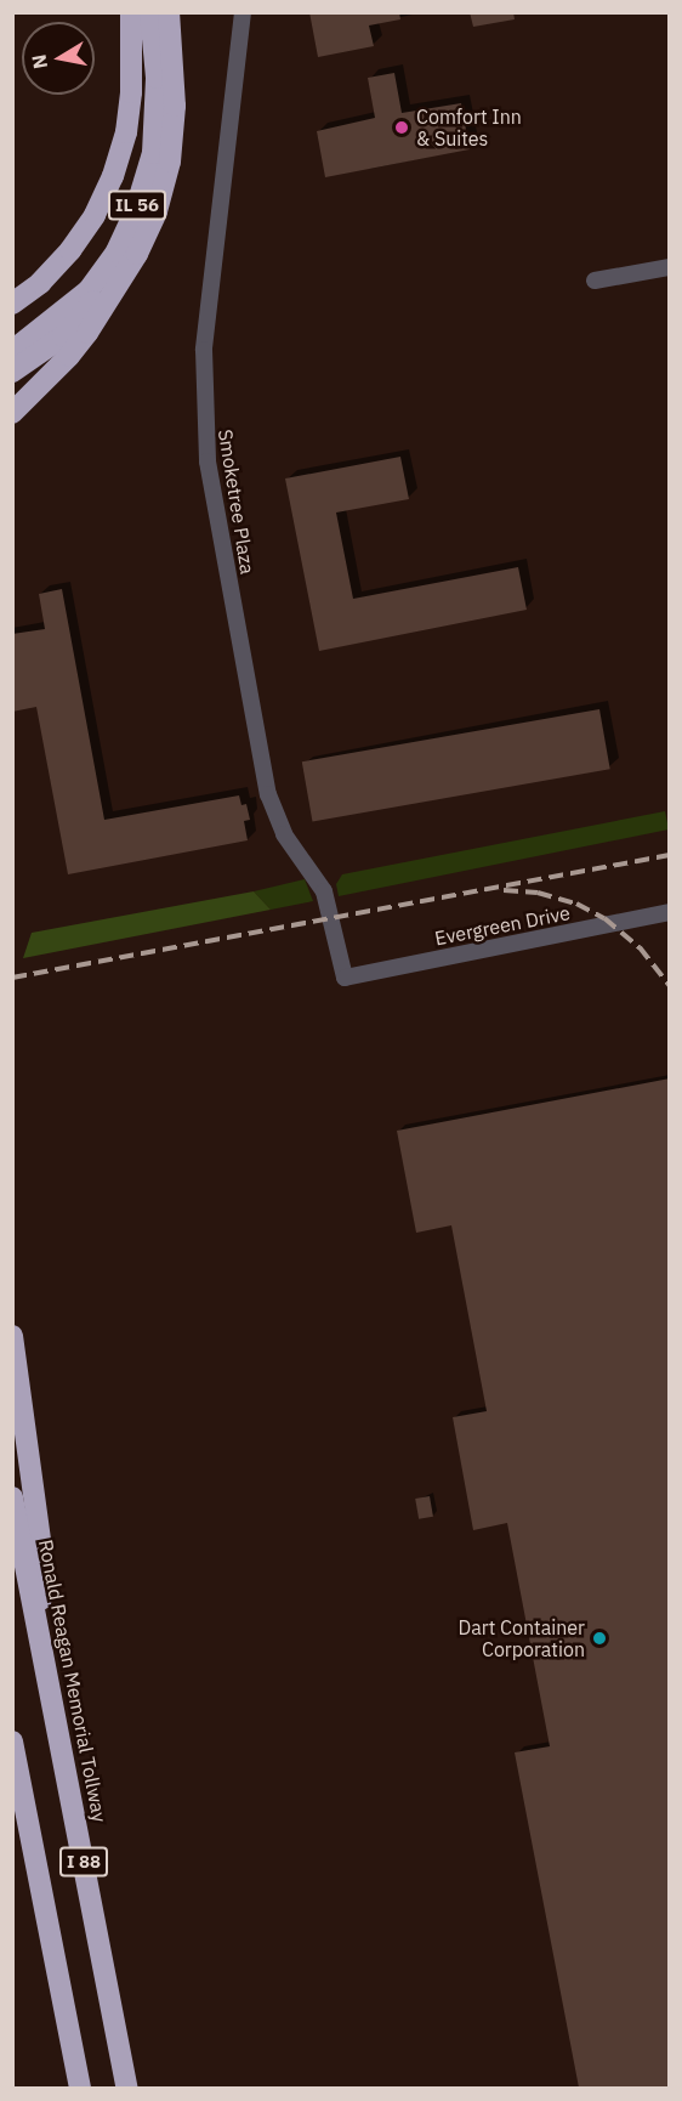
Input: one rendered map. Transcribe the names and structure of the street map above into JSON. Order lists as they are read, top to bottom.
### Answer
{
  "streets": {
    "highway": ["IL 56", "Ronald Reagan Memorial Tollway", "I 88"],
    "street": ["Smoketree Plaza", "Evergreen Drive"]
  },
  "crossings": [
    ["Smoketree Plaza", "Evergreen Drive"]
  ],
  "places": ["Comfort Inn & Suites", "Dart Container Corporation"],
  "north": "left"
}
